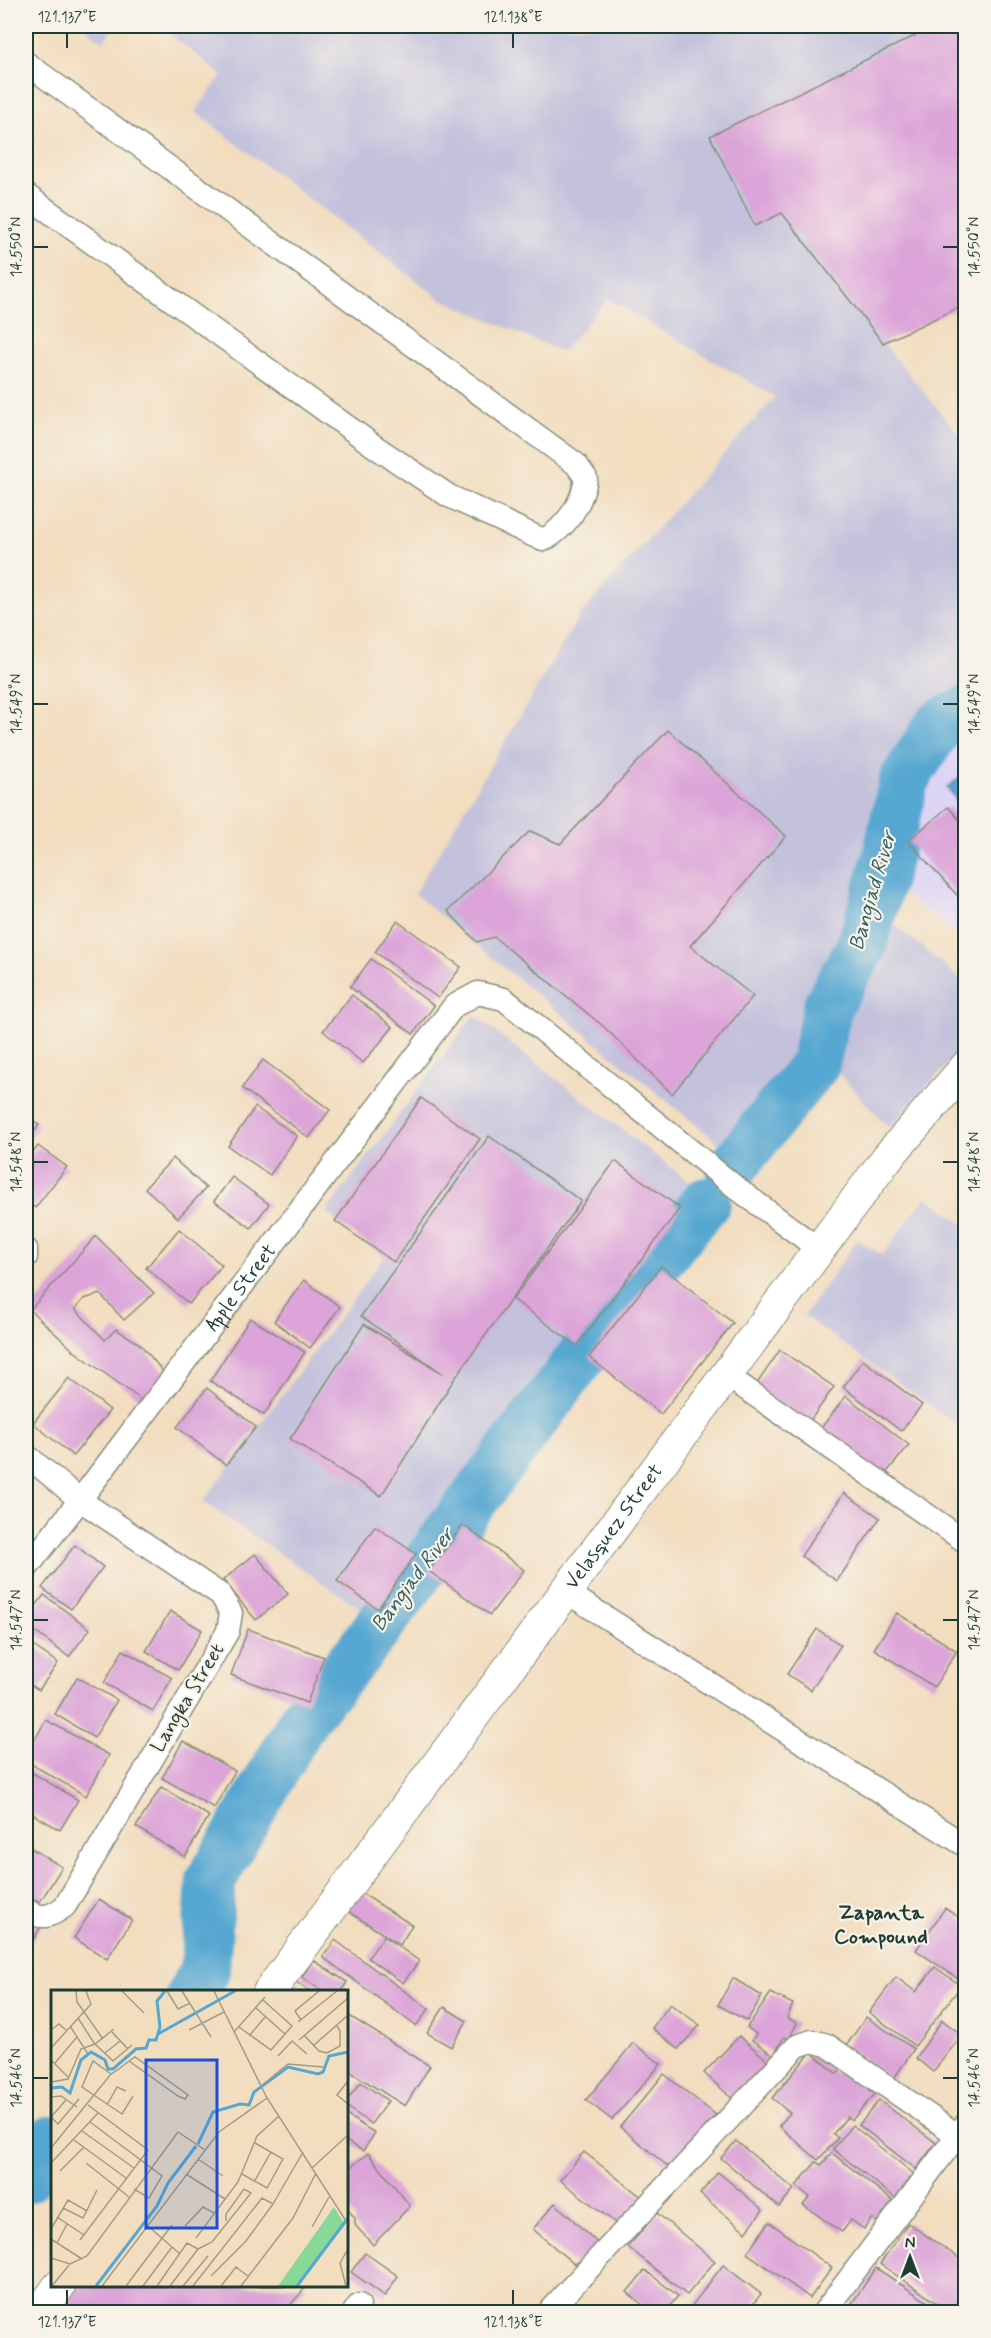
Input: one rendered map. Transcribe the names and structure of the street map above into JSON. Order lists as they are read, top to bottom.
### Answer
{
  "streets": {
    "main road": ["Velasquez Street"],
    "street": ["Apple Street", "Langka Street"]
  },
  "crossings": [
    ["Apple Street", "Velasquez Street"],
    ["Apple Street", "Langka Street"]
  ],
  "districts": ["Zapanta Compound"],
  "water": ["Bangiad River"],
  "north": "top",
  "coordinates": [
    "121.137°E",
    "121.138°E",
    "14.550°N",
    "14.549°N",
    "14.548°N",
    "14.547°N",
    "14.546°N"
  ]
}
